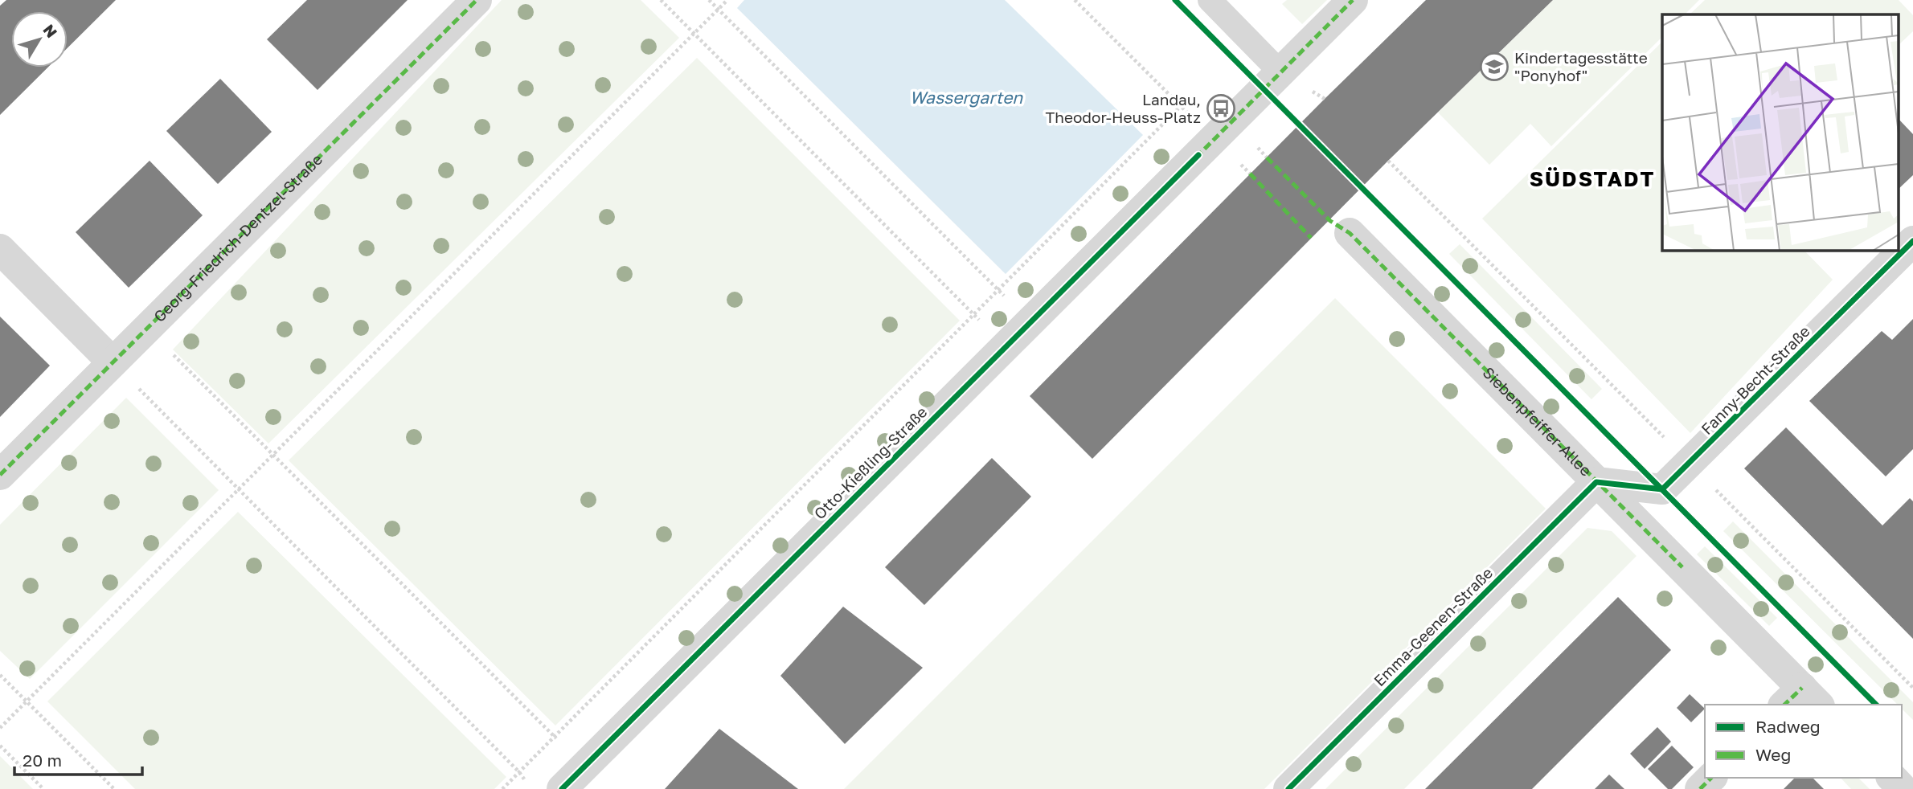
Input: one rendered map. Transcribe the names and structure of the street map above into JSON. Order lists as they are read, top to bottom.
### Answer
{
  "streets": {
    "street": [
      "Georg-Friedrich-Dentzel-Straße",
      "Fanny-Becht-Straße",
      "Siebenpfeiffer-Allee",
      "Otto-Kießling-Straße",
      "Emma-Geenen-Straße"
    ]
  },
  "crossings": [
    ["Fanny-Becht-Straße", "Siebenpfeiffer-Allee"],
    ["Fanny-Becht-Straße", "Emma-Geenen-Straße"],
    ["Siebenpfeiffer-Allee", "Emma-Geenen-Straße"]
  ],
  "districts": ["SÜDSTADT"],
  "water": ["Wassergarten"],
  "places": {
    "school or university": ["Kindertagesstätte \"Ponyhof\""],
    "bus stop": ["Landau, Theodor-Heuss-Platz"]
  },
  "legend": ["Radweg", "Weg"],
  "scale_bar": "20 m",
  "north": "top right"
}
